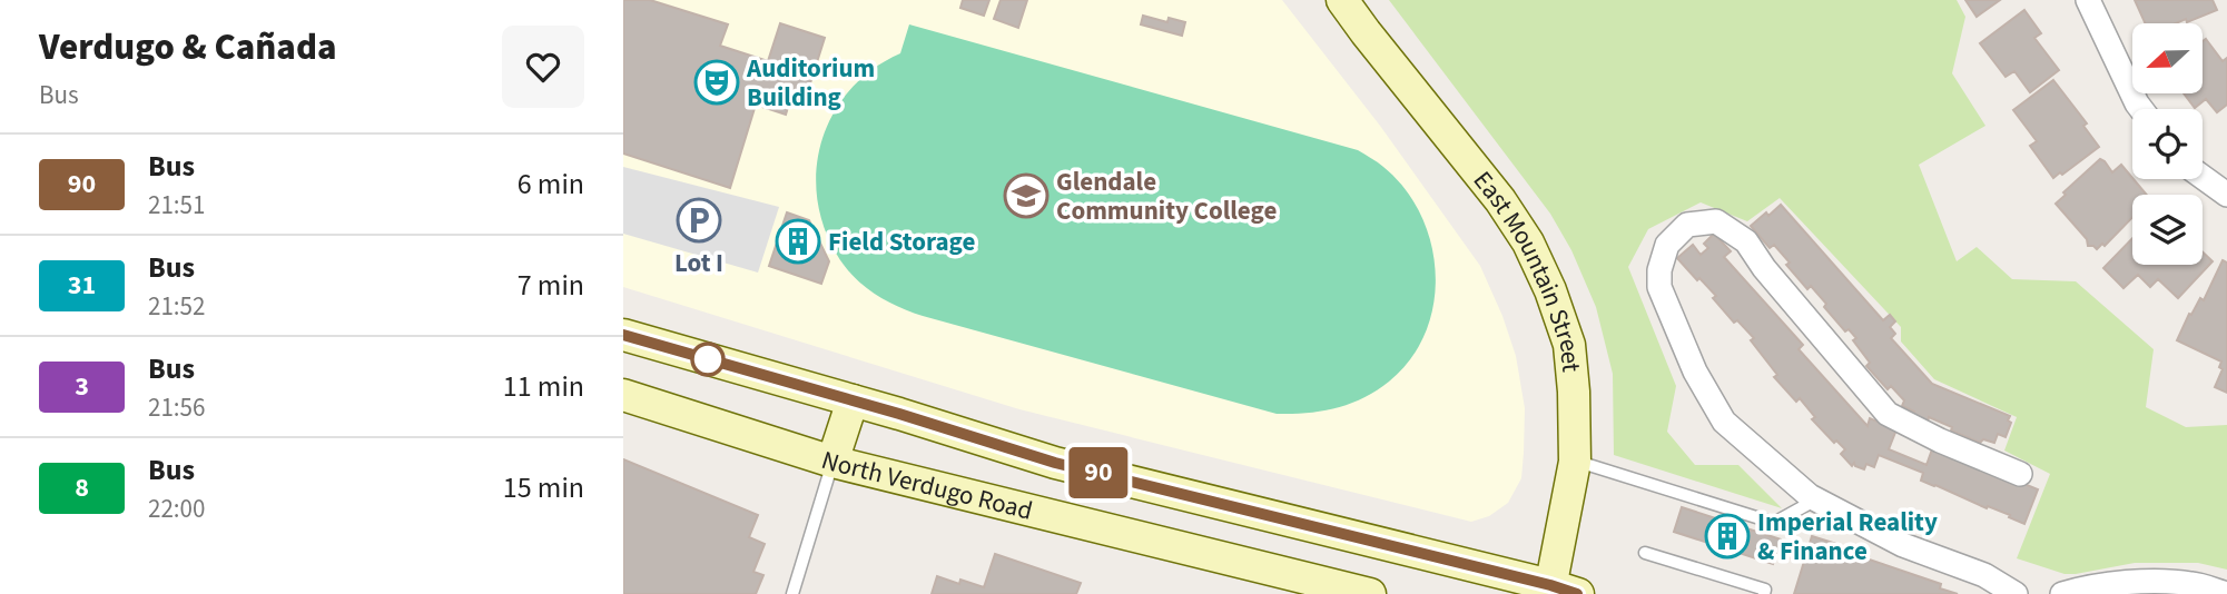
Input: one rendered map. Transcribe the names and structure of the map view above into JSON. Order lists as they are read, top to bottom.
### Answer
{
  "streets": {
    "main road": ["East Mountain Street", "North Verdugo Road"]
  },
  "crossings": [
    ["East Mountain Street", "North Verdugo Road"]
  ],
  "places": {
    "theatre": ["Auditorium Building"],
    "school or university": ["Glendale Community College"],
    "parking": ["Lot I"],
    "building": ["Field Storage", "Imperial Reality & Finance"]
  },
  "lines": ["bus line 90"],
  "north": "left",
  "page": {
    "heading": ["Verdugo & Cañada", "Bus"],
    "on_map": "90",
    "list": [
      {
        "mark": "90",
        "name": "Bus",
        "note": "21:51",
        "value": "6 min"
      },
      {
        "mark": "31",
        "name": "Bus",
        "note": "21:52",
        "value": "7 min"
      },
      {
        "mark": "3",
        "name": "Bus",
        "note": "21:56",
        "value": "11 min"
      },
      {
        "mark": "8",
        "name": "Bus",
        "note": "22:00",
        "value": "15 min"
      }
    ]
  }
}
